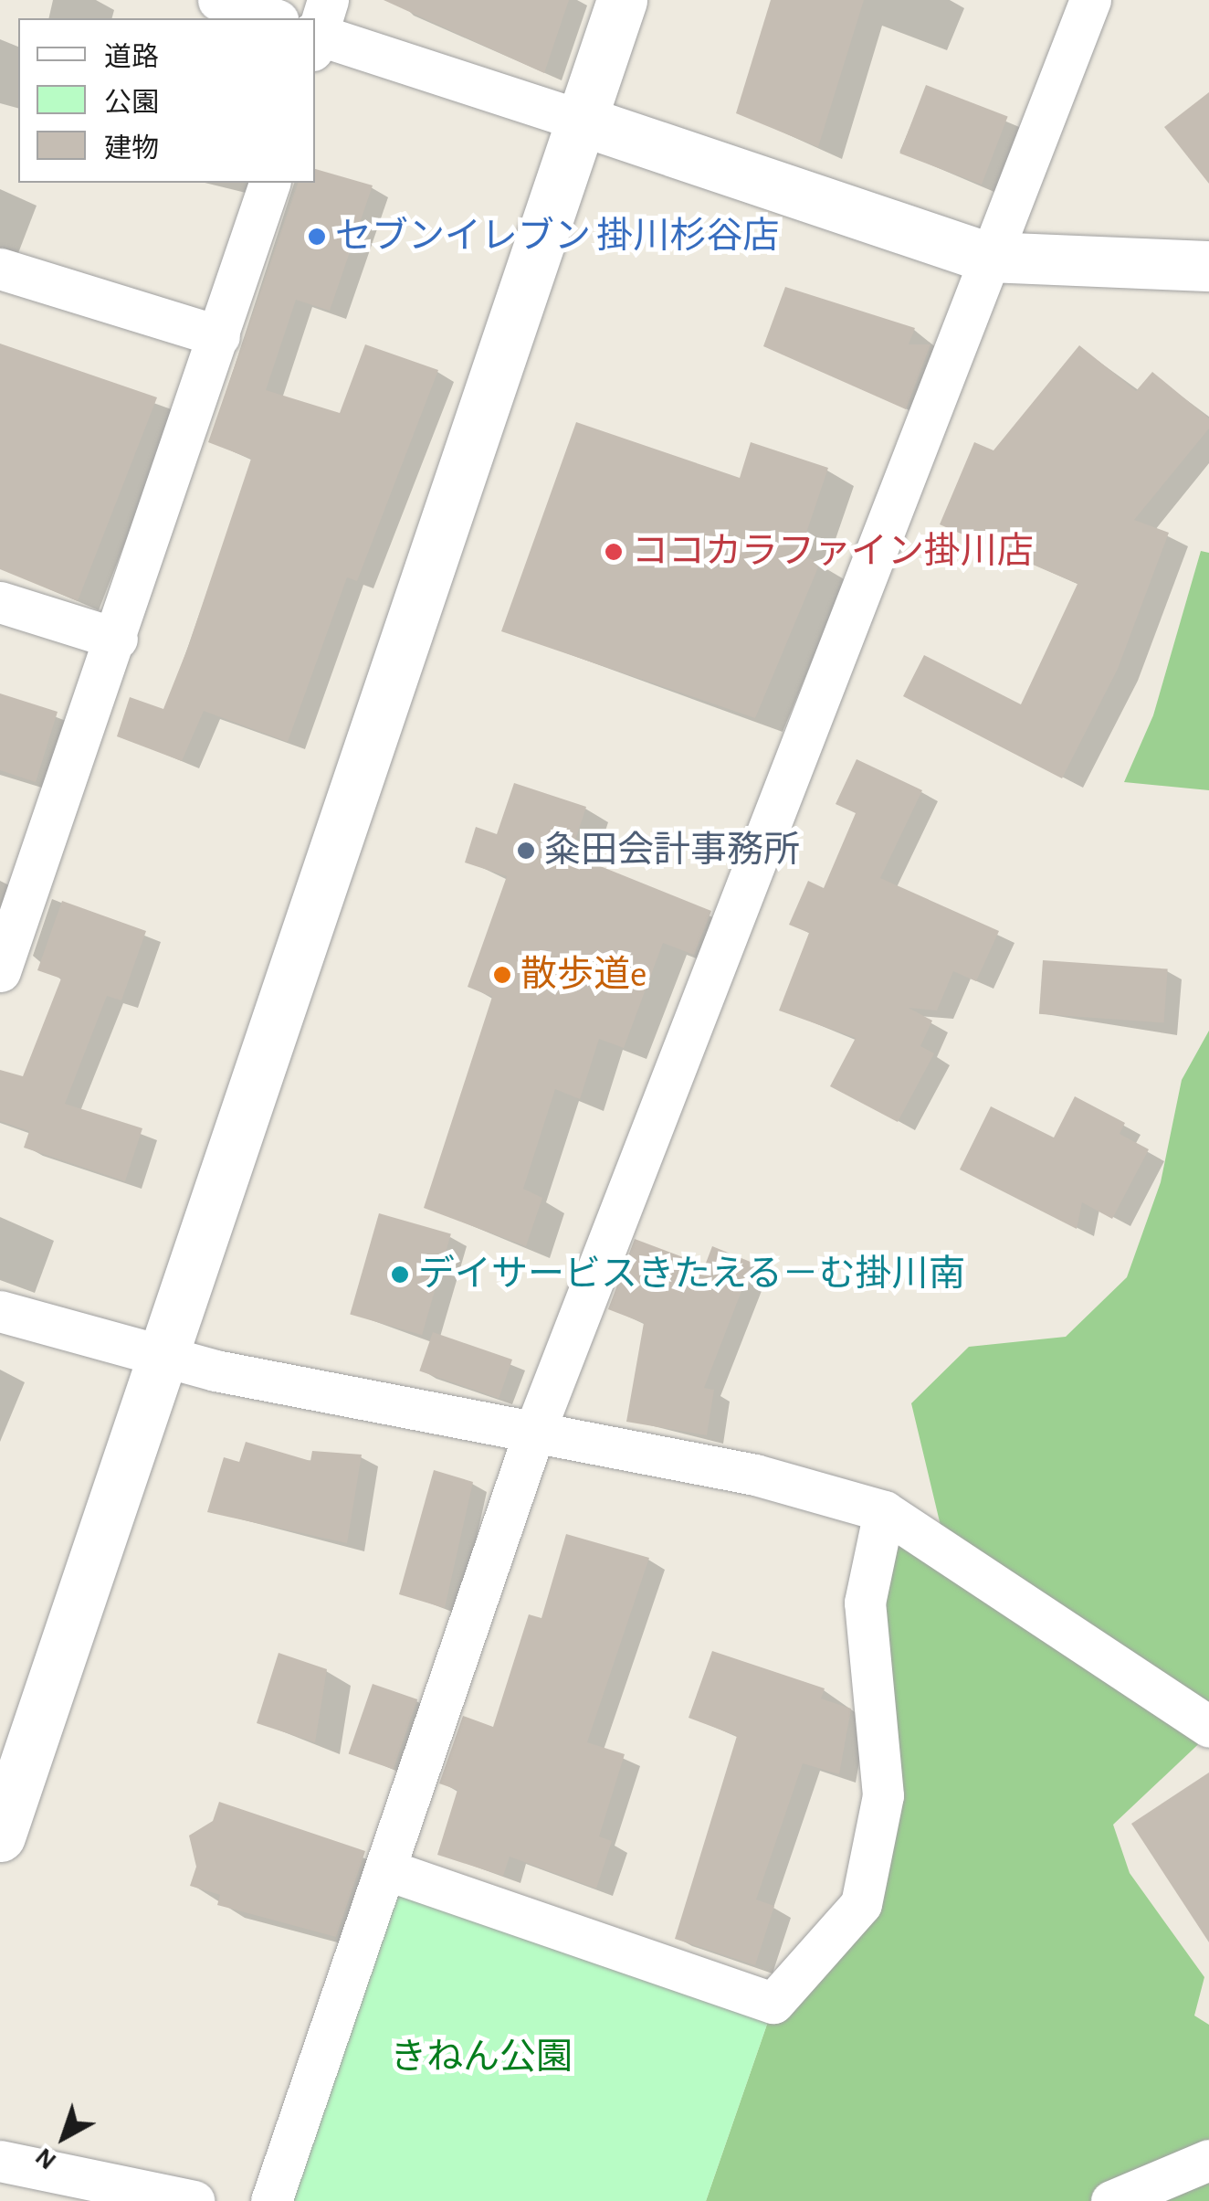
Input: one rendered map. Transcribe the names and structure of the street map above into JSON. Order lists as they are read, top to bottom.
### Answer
{
  "parks": ["きねん公園"],
  "places": [
    "セブンイレブン 掛川杉谷店",
    "ココカラファイン掛川店",
    "粂田会計事務所",
    "散歩道e",
    "デイサービスきたえる－む掛川南"
  ],
  "legend": ["道路", "公園", "建物"],
  "north": "bottom left"
}
